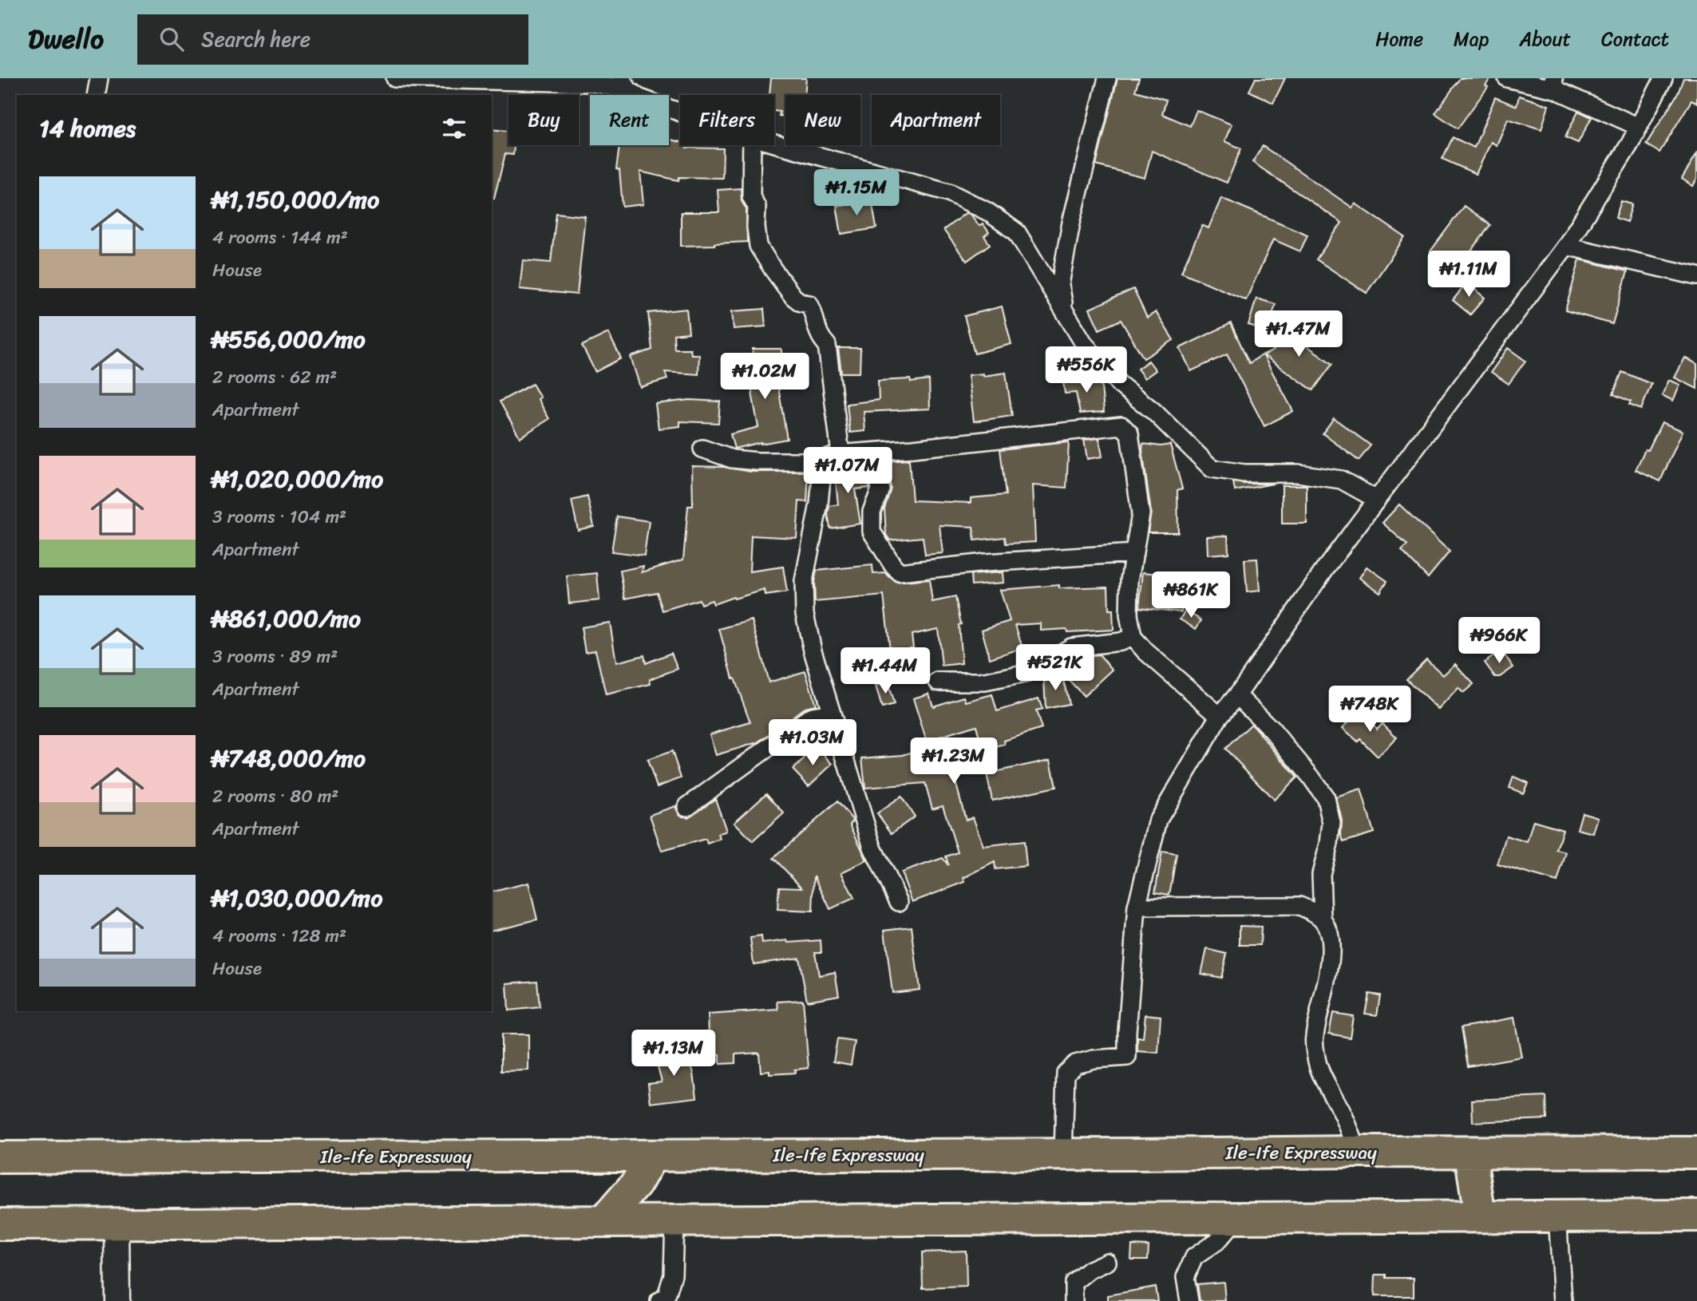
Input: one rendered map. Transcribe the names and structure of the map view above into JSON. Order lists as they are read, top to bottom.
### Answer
{
  "streets": {
    "highway": ["Ile-Ife Expressway"]
  },
  "page": {
    "header": "Dwello",
    "search": "Search here",
    "nav": [
      "Home",
      "Map",
      "About",
      "Contact"
    ],
    "chip": [
      "Buy",
      "Rent",
      "Filters",
      "New",
      "Apartment"
    ],
    "heading": "14 homes",
    "list": [
      {
        "name": "₦1,150,000/mo",
        "note": "4 rooms · 144 m² · House"
      },
      {
        "name": "₦556,000/mo",
        "note": "2 rooms · 62 m² · Apartment"
      },
      {
        "name": "₦1,020,000/mo",
        "note": "3 rooms · 104 m² · Apartment"
      },
      {
        "name": "₦861,000/mo",
        "note": "3 rooms · 89 m² · Apartment"
      },
      {
        "name": "₦748,000/mo",
        "note": "2 rooms · 80 m² · Apartment"
      },
      {
        "name": "₦1,030,000/mo",
        "note": "4 rooms · 128 m² · House"
      }
    ],
    "price": [
      "₦1.15M",
      "₦1.11M",
      "₦1.47M",
      "₦556K",
      "₦1.02M",
      "₦1.07M",
      "₦861K",
      "₦966K",
      "₦521K",
      "₦1.44M",
      "₦748K",
      "₦1.03M",
      "₦1.23M",
      "₦1.13M"
    ]
  }
}
